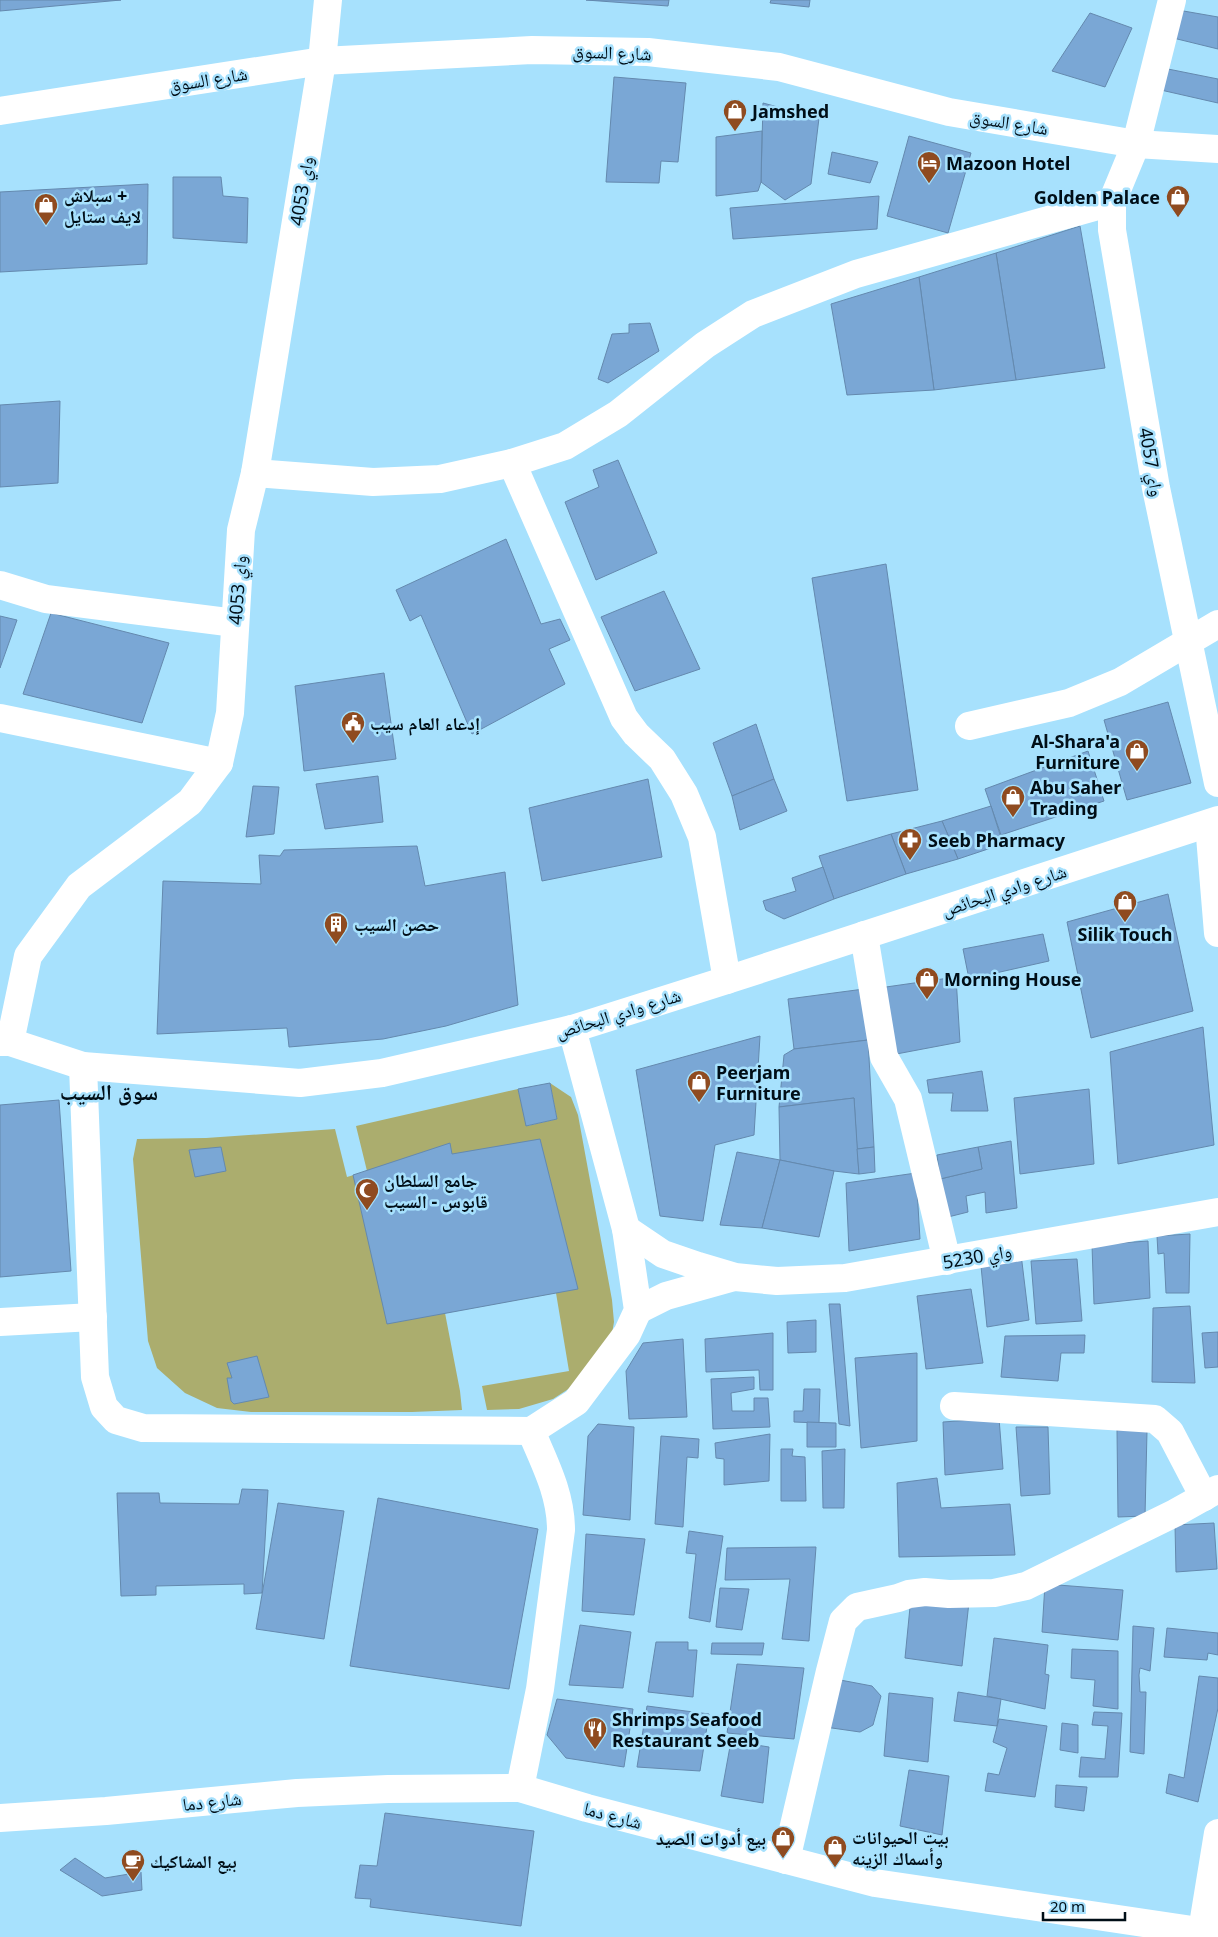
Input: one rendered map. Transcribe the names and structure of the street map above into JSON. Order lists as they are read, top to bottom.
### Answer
{
  "streets": {
    "street": [
      "شارع السوق",
      "واي 4053",
      "واي 4057",
      "شارع وادي البحائص",
      "واي 5230",
      "شارع دما"
    ]
  },
  "crossings": [
    ["شارع السوق", "واي 4053"],
    ["شارع السوق", "واي 4057"],
    ["واي 4053", "شارع وادي البحائص"]
  ],
  "districts": ["سوق السيب"],
  "places": {
    "shop": [
      "Jamshed",
      "Golden Palace",
      "سبلاش + لايف ستايل",
      "Al-Shara'a Furniture",
      "Abu Saher Trading",
      "Silik Touch",
      "Morning House",
      "Peerjam Furniture",
      "بيع أدوات الصيد",
      "بيت الحيوانات وأسماك الزينه"
    ],
    "hotel": ["Mazoon Hotel"],
    "public building": ["إدعاء العام سيب"],
    "pharmacy": ["Seeb Pharmacy"],
    "building": ["حصن السيب"],
    "mosque": ["جامع السلطان قابوس - السيب"],
    "restaurant": ["Shrimps Seafood Restaurant Seeb"],
    "cafe": ["بيع المشاكيك"]
  },
  "scale_bar": "20 m"
}
